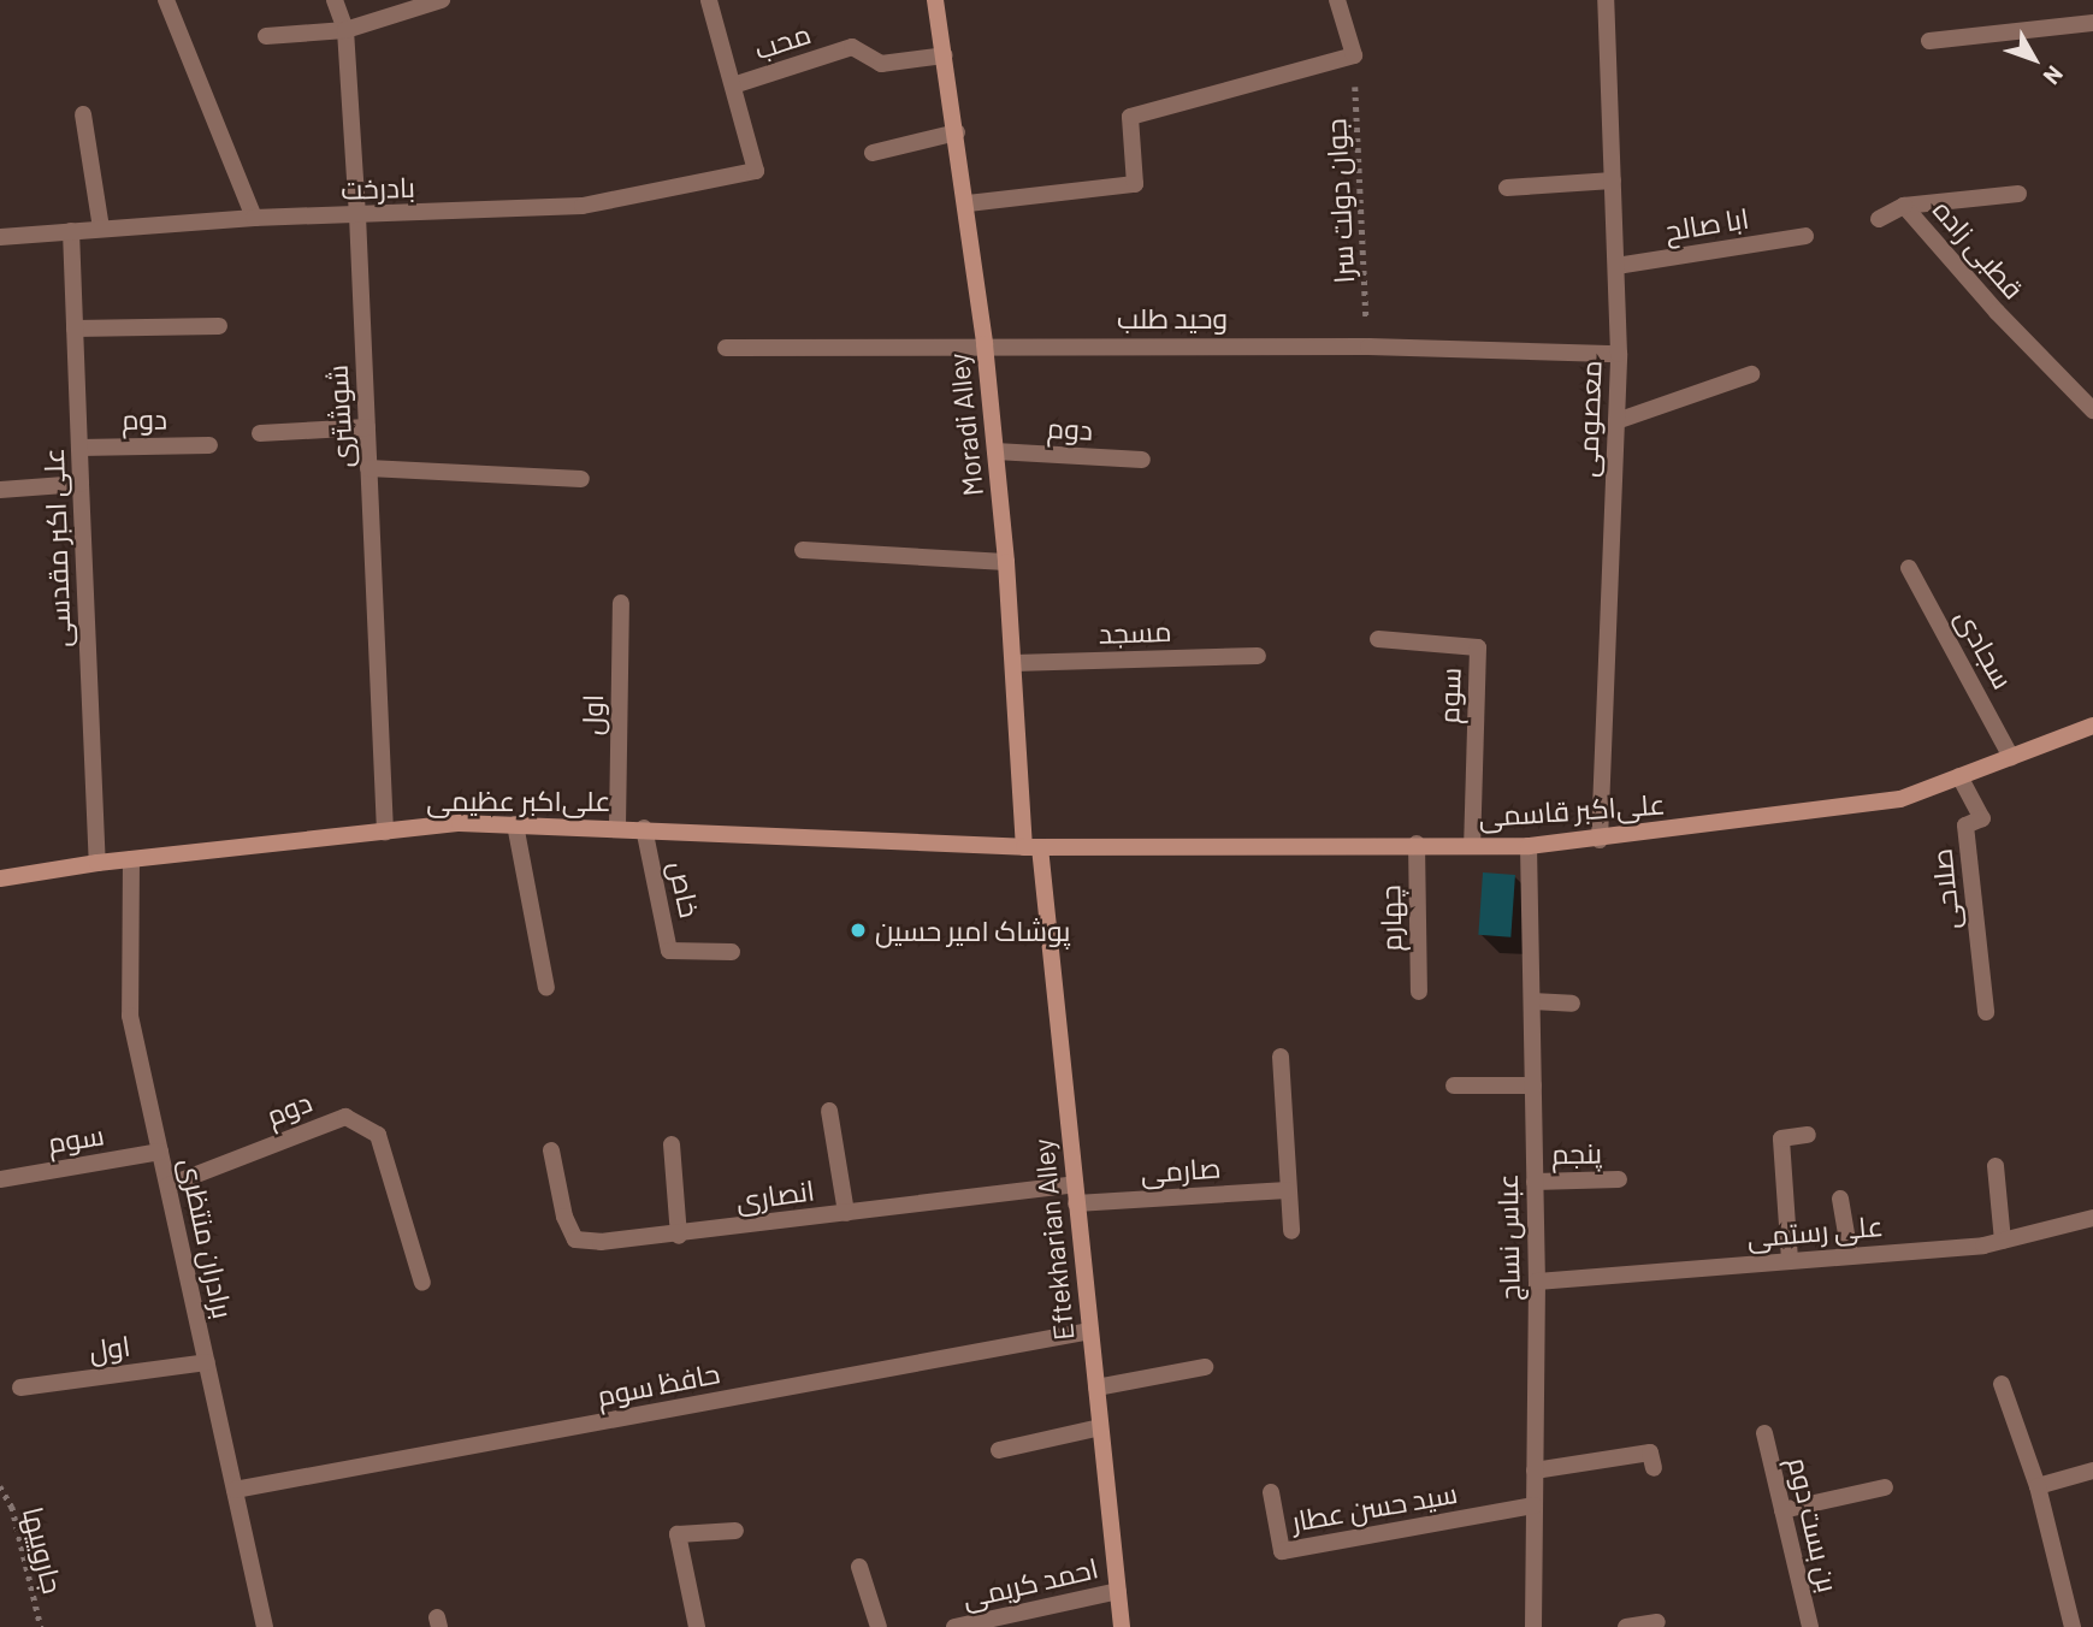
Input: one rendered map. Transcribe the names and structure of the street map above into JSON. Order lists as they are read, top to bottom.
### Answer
{
  "streets": {
    "street": [
      "محب",
      "بادرخت",
      "ابا صالح",
      "قطبی زاده",
      "وحید طلب",
      "شوشتری",
      "دوم",
      "معصومی",
      "Moradi Alley",
      "علی اکبر مقدسی",
      "مسجد",
      "سجادی",
      "سوم",
      "اول",
      "علی‌اکبر عظیمی",
      "علی‌اکبر قاسمی",
      "خاص",
      "صلاحی",
      "چهارم",
      "پنجم",
      "صارمی",
      "انصاری",
      "علی رستمی",
      "عباس نساج",
      "برادران منتظری",
      "Eftekharian Alley",
      "حافظ سوم",
      "سید حسن عطار",
      "بن بست دوم",
      "احمد کریمی"
    ],
    "path": ["جوان دولت سرا", "جاروییها"]
  },
  "crossings": [
    ["محب", "بادرخت"],
    ["محب", "Moradi Alley"],
    ["بادرخت", "شوشتری"],
    ["بادرخت", "علی اکبر مقدسی"],
    ["جوان دولت سرا", "وحید طلب"],
    ["ابا صالح", "معصومی"],
    ["وحید طلب", "معصومی"],
    ["وحید طلب", "Moradi Alley"],
    ["شوشتری", "علی‌اکبر عظیمی"],
    ["دوم", "Moradi Alley"],
    ["دوم", "علی اکبر مقدسی"],
    ["دوم", "برادران منتظری"],
    ["معصومی", "علی‌اکبر قاسمی"],
    ["Moradi Alley", "مسجد"],
    ["Moradi Alley", "علی‌اکبر عظیمی"],
    ["Moradi Alley", "علی‌اکبر قاسمی"],
    ["Moradi Alley", "Eftekharian Alley"],
    ["علی اکبر مقدسی", "علی‌اکبر عظیمی"],
    ["سجادی", "علی‌اکبر قاسمی"],
    ["سوم", "علی‌اکبر قاسمی"],
    ["سوم", "برادران منتظری"],
    ["اول", "علی‌اکبر عظیمی"],
    ["اول", "برادران منتظری"],
    ["علی‌اکبر عظیمی", "علی‌اکبر قاسمی"],
    ["علی‌اکبر عظیمی", "خاص"],
    ["علی‌اکبر عظیمی", "برادران منتظری"],
    ["علی‌اکبر عظیمی", "Eftekharian Alley"],
    ["علی‌اکبر قاسمی", "صلاحی"],
    ["علی‌اکبر قاسمی", "چهارم"],
    ["علی‌اکبر قاسمی", "عباس نساج"],
    ["علی‌اکبر قاسمی", "Eftekharian Alley"],
    ["پنجم", "عباس نساج"],
    ["صارمی", "Eftekharian Alley"],
    ["انصاری", "Eftekharian Alley"],
    ["علی رستمی", "عباس نساج"],
    ["عباس نساج", "سید حسن عطار"],
    ["برادران منتظری", "حافظ سوم"],
    ["Eftekharian Alley", "حافظ سوم"],
    ["Eftekharian Alley", "احمد کریمی"]
  ],
  "places": ["پوشاک امیر حسین"],
  "north": "bottom right"
}
